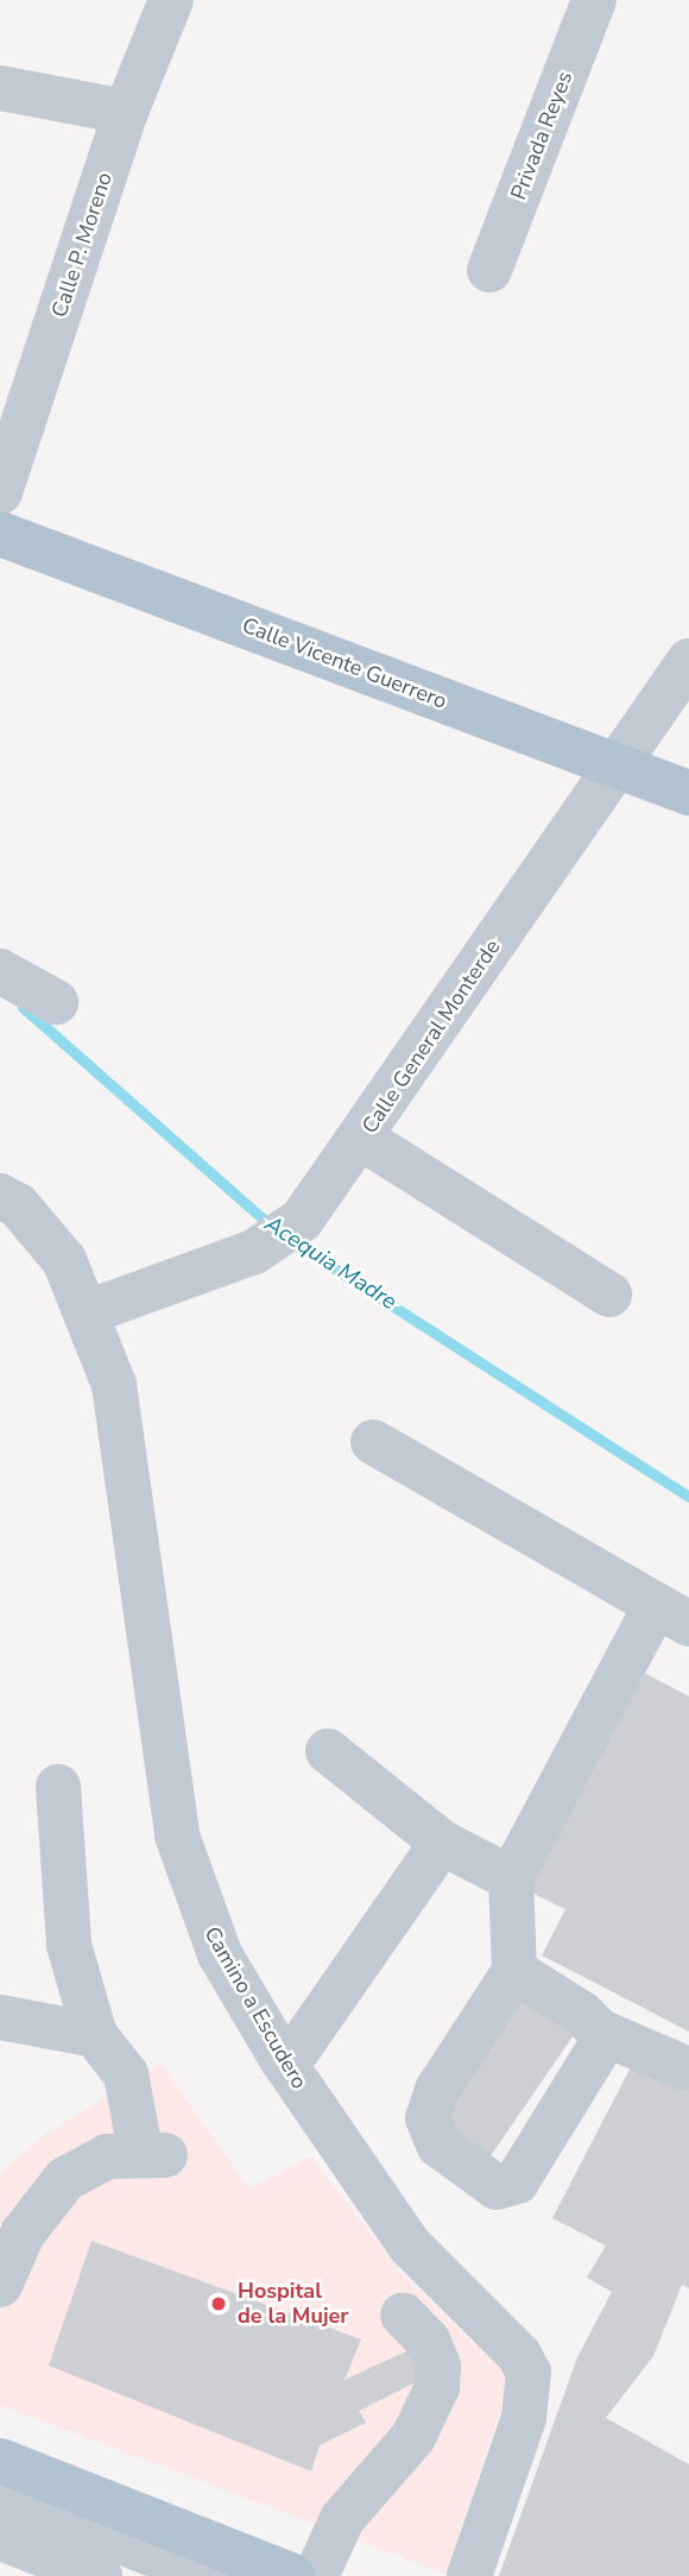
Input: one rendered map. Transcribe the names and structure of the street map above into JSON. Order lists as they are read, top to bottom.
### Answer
{
  "streets": {
    "main road": ["Calle Vicente Guerrero"],
    "street": [
      "Privada Reyes",
      "Calle P. Moreno",
      "Calle General Monterde",
      "Camino a Escudero"
    ]
  },
  "crossings": [
    ["Calle Vicente Guerrero", "Calle General Monterde"],
    ["Calle General Monterde", "Camino a Escudero"]
  ],
  "water": ["Acequia Madre"],
  "places": ["Hospital de la Mujer"]
}
